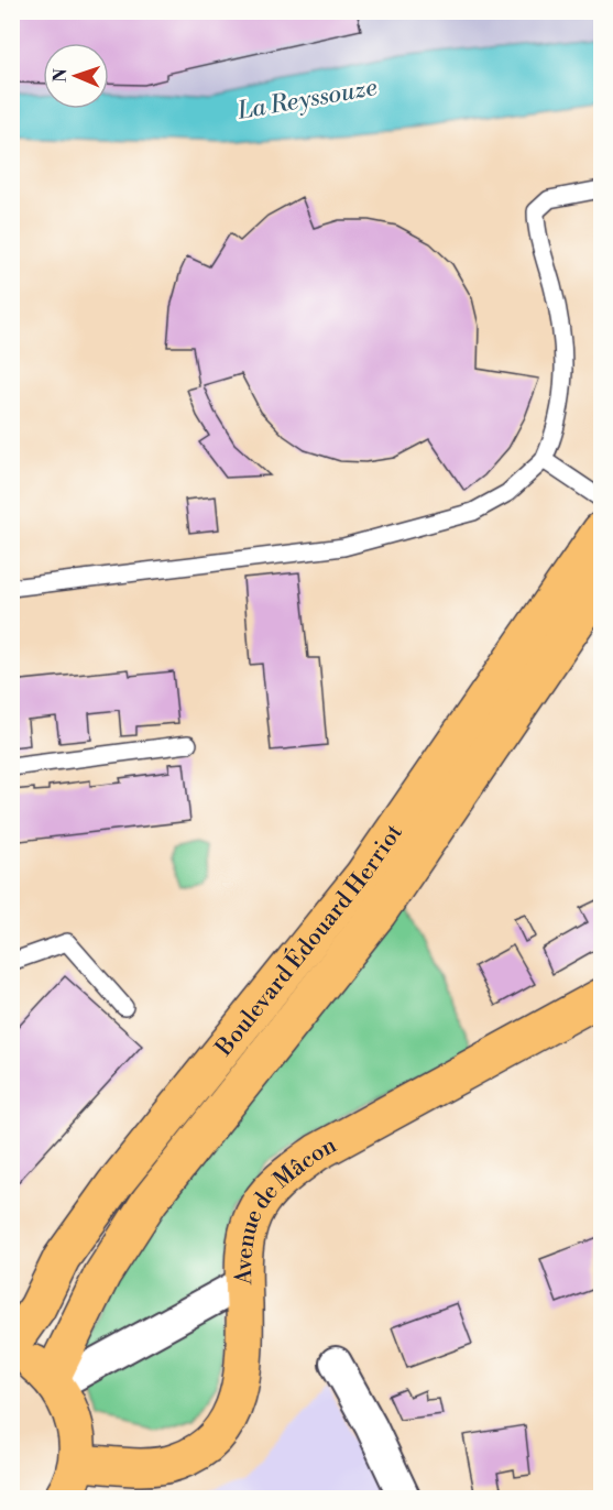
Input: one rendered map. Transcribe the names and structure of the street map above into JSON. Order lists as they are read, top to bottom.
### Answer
{
  "streets": {
    "main road": ["Boulevard Édouard Herriot", "Avenue de Mâcon"]
  },
  "water": ["La Reyssouze"],
  "north": "left"
}
